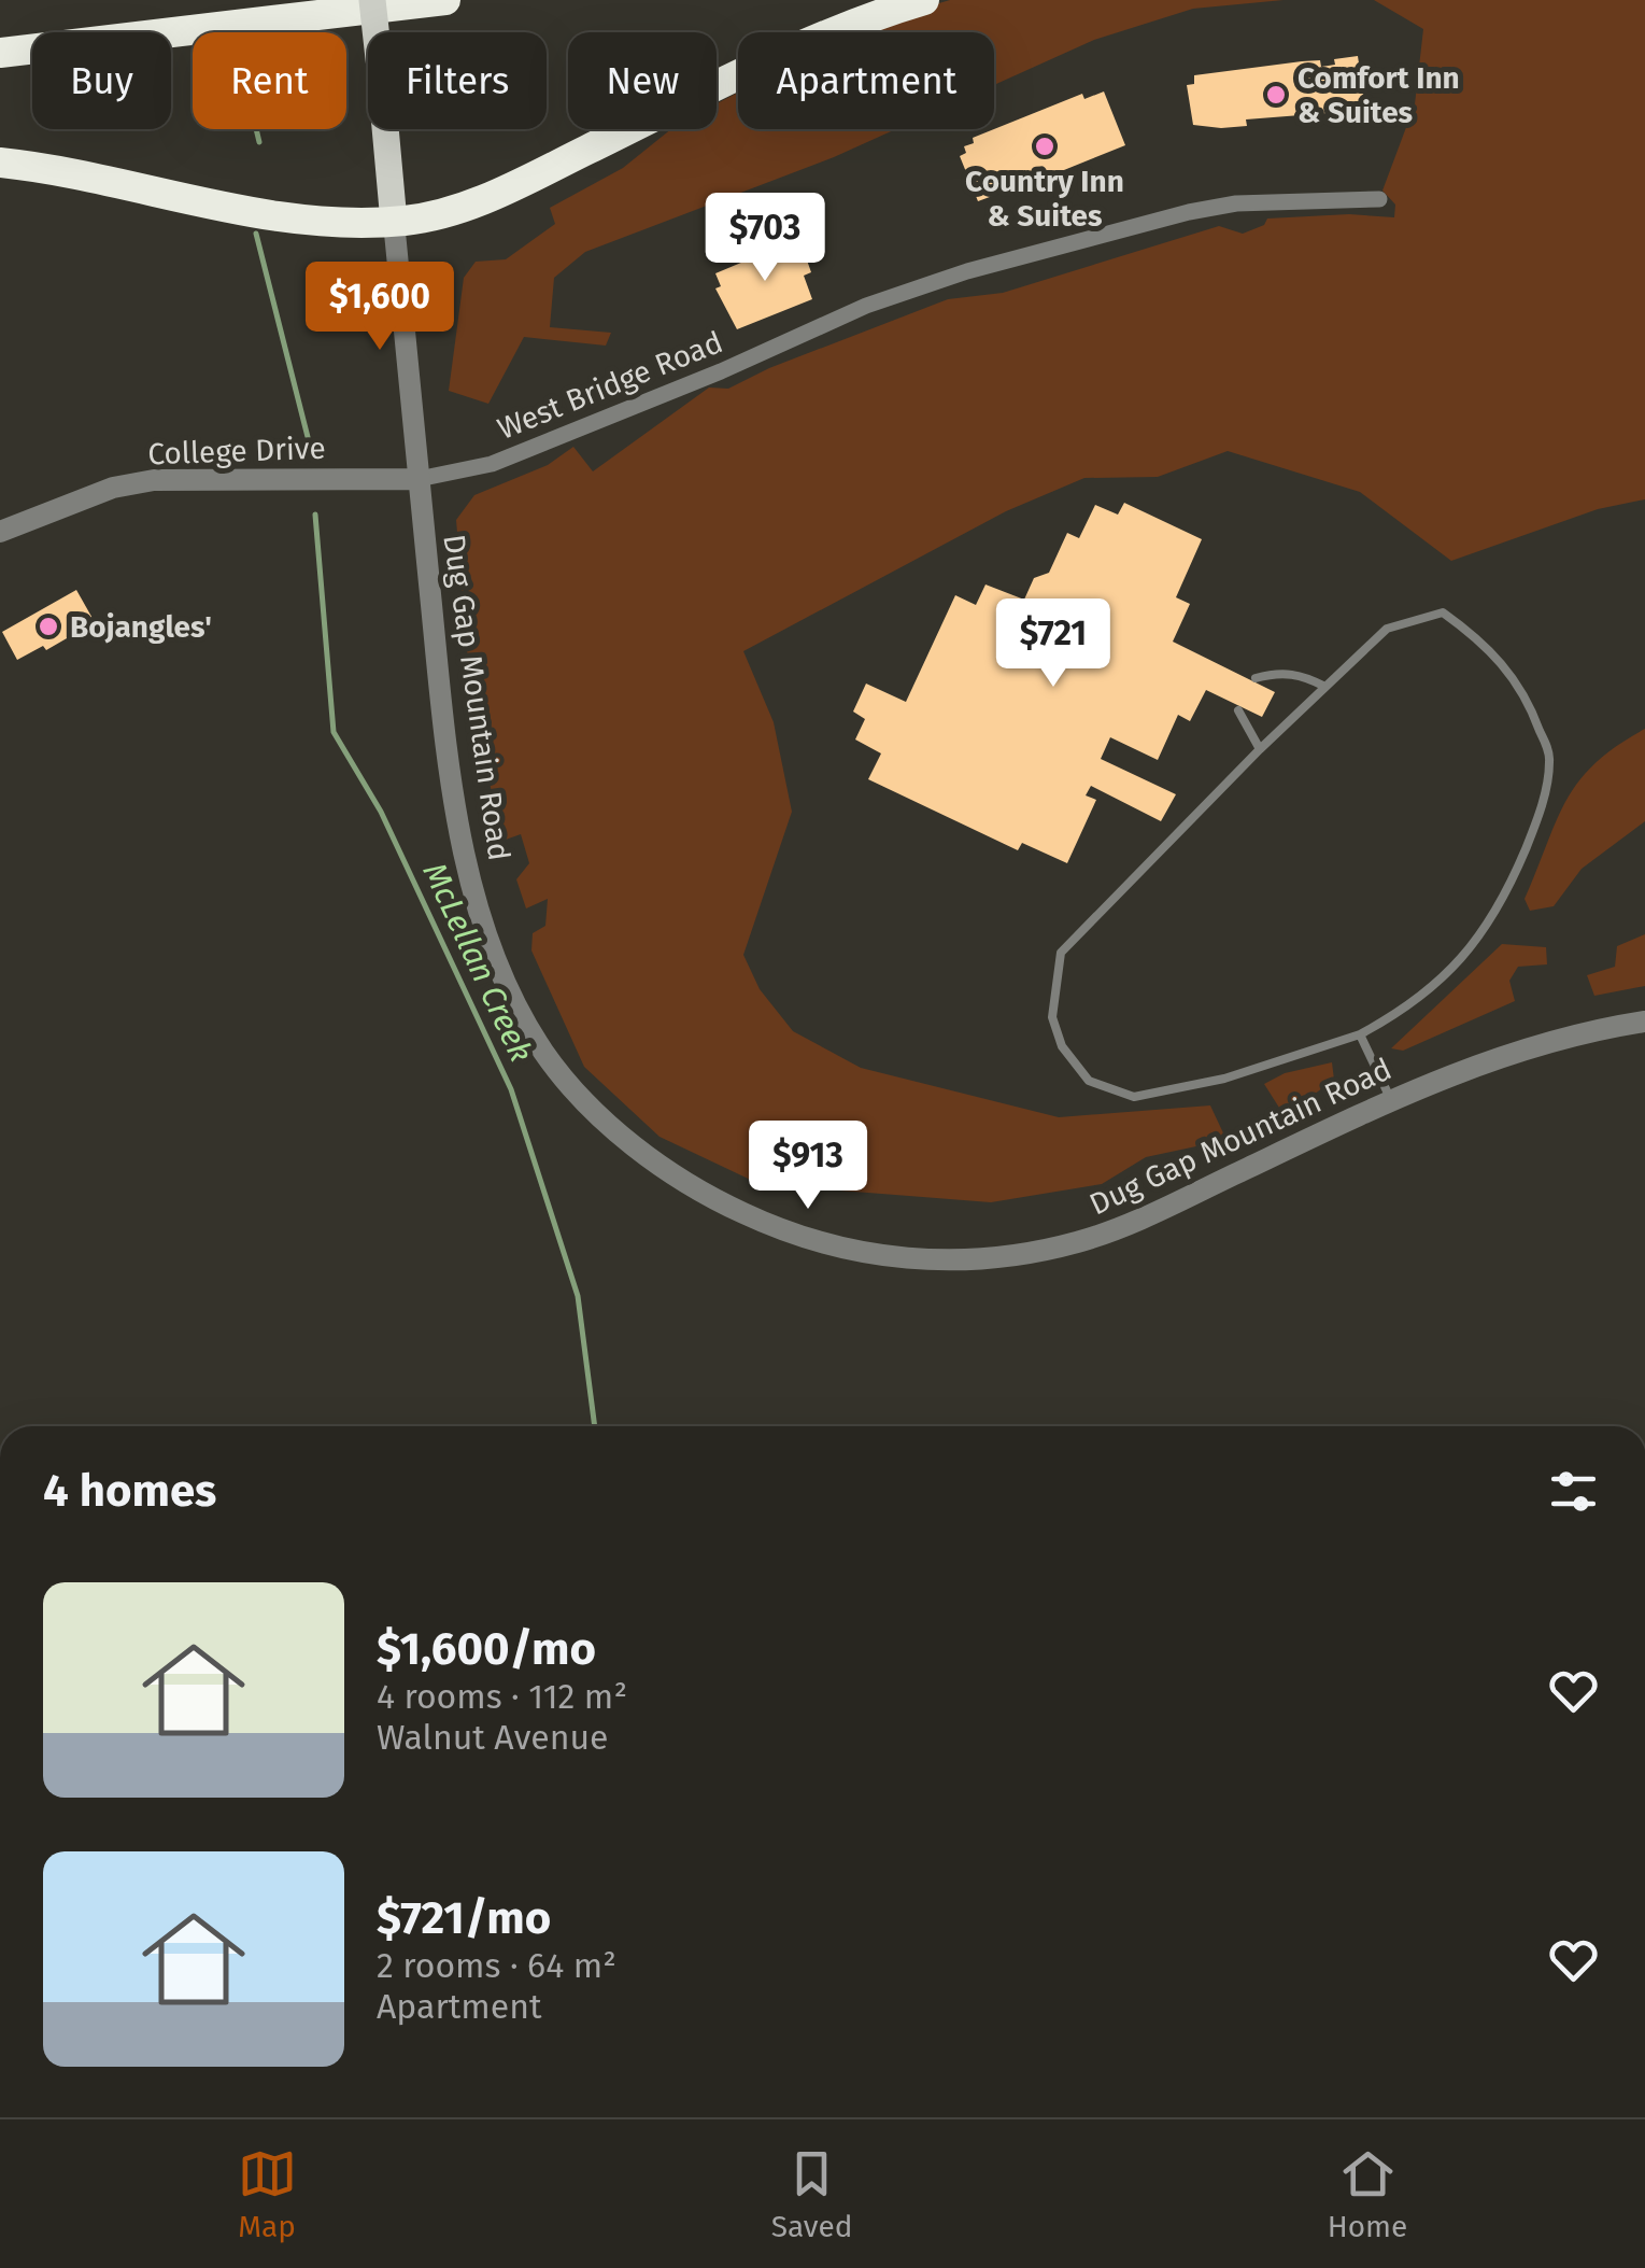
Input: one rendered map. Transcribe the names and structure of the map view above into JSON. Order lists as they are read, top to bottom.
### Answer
{
  "streets": {
    "street": ["West Bridge Road", "College Drive", "Dug Gap Mountain Road"]
  },
  "crossings": [
    ["West Bridge Road", "College Drive"],
    ["West Bridge Road", "Dug Gap Mountain Road"],
    ["College Drive", "Dug Gap Mountain Road"]
  ],
  "water": ["McLellan Creek"],
  "places": ["Comfort Inn & Suites", "Country Inn & Suites", "Bojangles'"],
  "page": {
    "chip": [
      "Buy",
      "Rent",
      "Filters",
      "New",
      "Apartment"
    ],
    "price": [
      "$703",
      "$1,600",
      "$721",
      "$913"
    ],
    "heading": "4 homes",
    "list": [
      {
        "name": "$1,600/mo",
        "note": "4 rooms · 112 m² · Walnut Avenue"
      },
      {
        "name": "$721/mo",
        "note": "2 rooms · 64 m² · Apartment"
      }
    ],
    "tabs": ["Map", "Saved", "Home"]
  }
}
